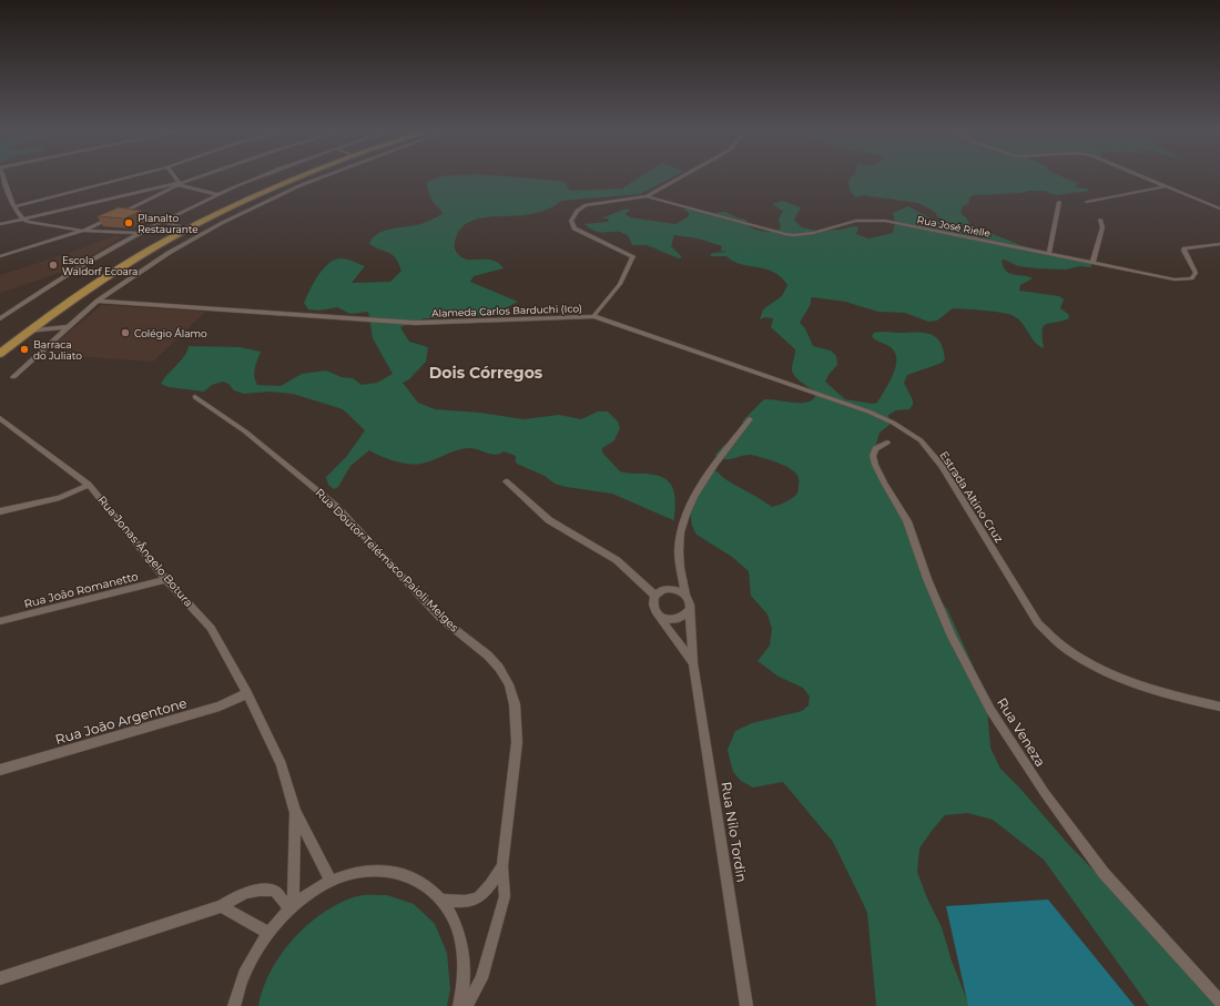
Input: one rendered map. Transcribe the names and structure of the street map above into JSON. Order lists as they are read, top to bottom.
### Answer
{
  "streets": {
    "street": [
      "Rua José Rielle",
      "Alameda Carlos Barduchi (Ico)",
      "Estrada Altino Cruz",
      "Rua Jonas Ângelo Botura",
      "Rua Doutor Telémaco Paioli Melges",
      "Rua João Romanetto",
      "Rua João Argentone",
      "Rua Veneza",
      "Rua Nilo Tordin"
    ]
  },
  "crossings": [
    ["Rua José Rielle", "Alameda Carlos Barduchi (Ico)"],
    ["Alameda Carlos Barduchi (Ico)", "Estrada Altino Cruz"],
    ["Rua Jonas Ângelo Botura", "Rua João Romanetto"],
    ["Rua Jonas Ângelo Botura", "Rua João Argentone"]
  ],
  "districts": ["Dois Córregos"],
  "places": [
    "Planalto Restaurante",
    "Escola Waldorf Ecoara",
    "Colégio Álamo",
    "Barraca do Juliato"
  ]
}
